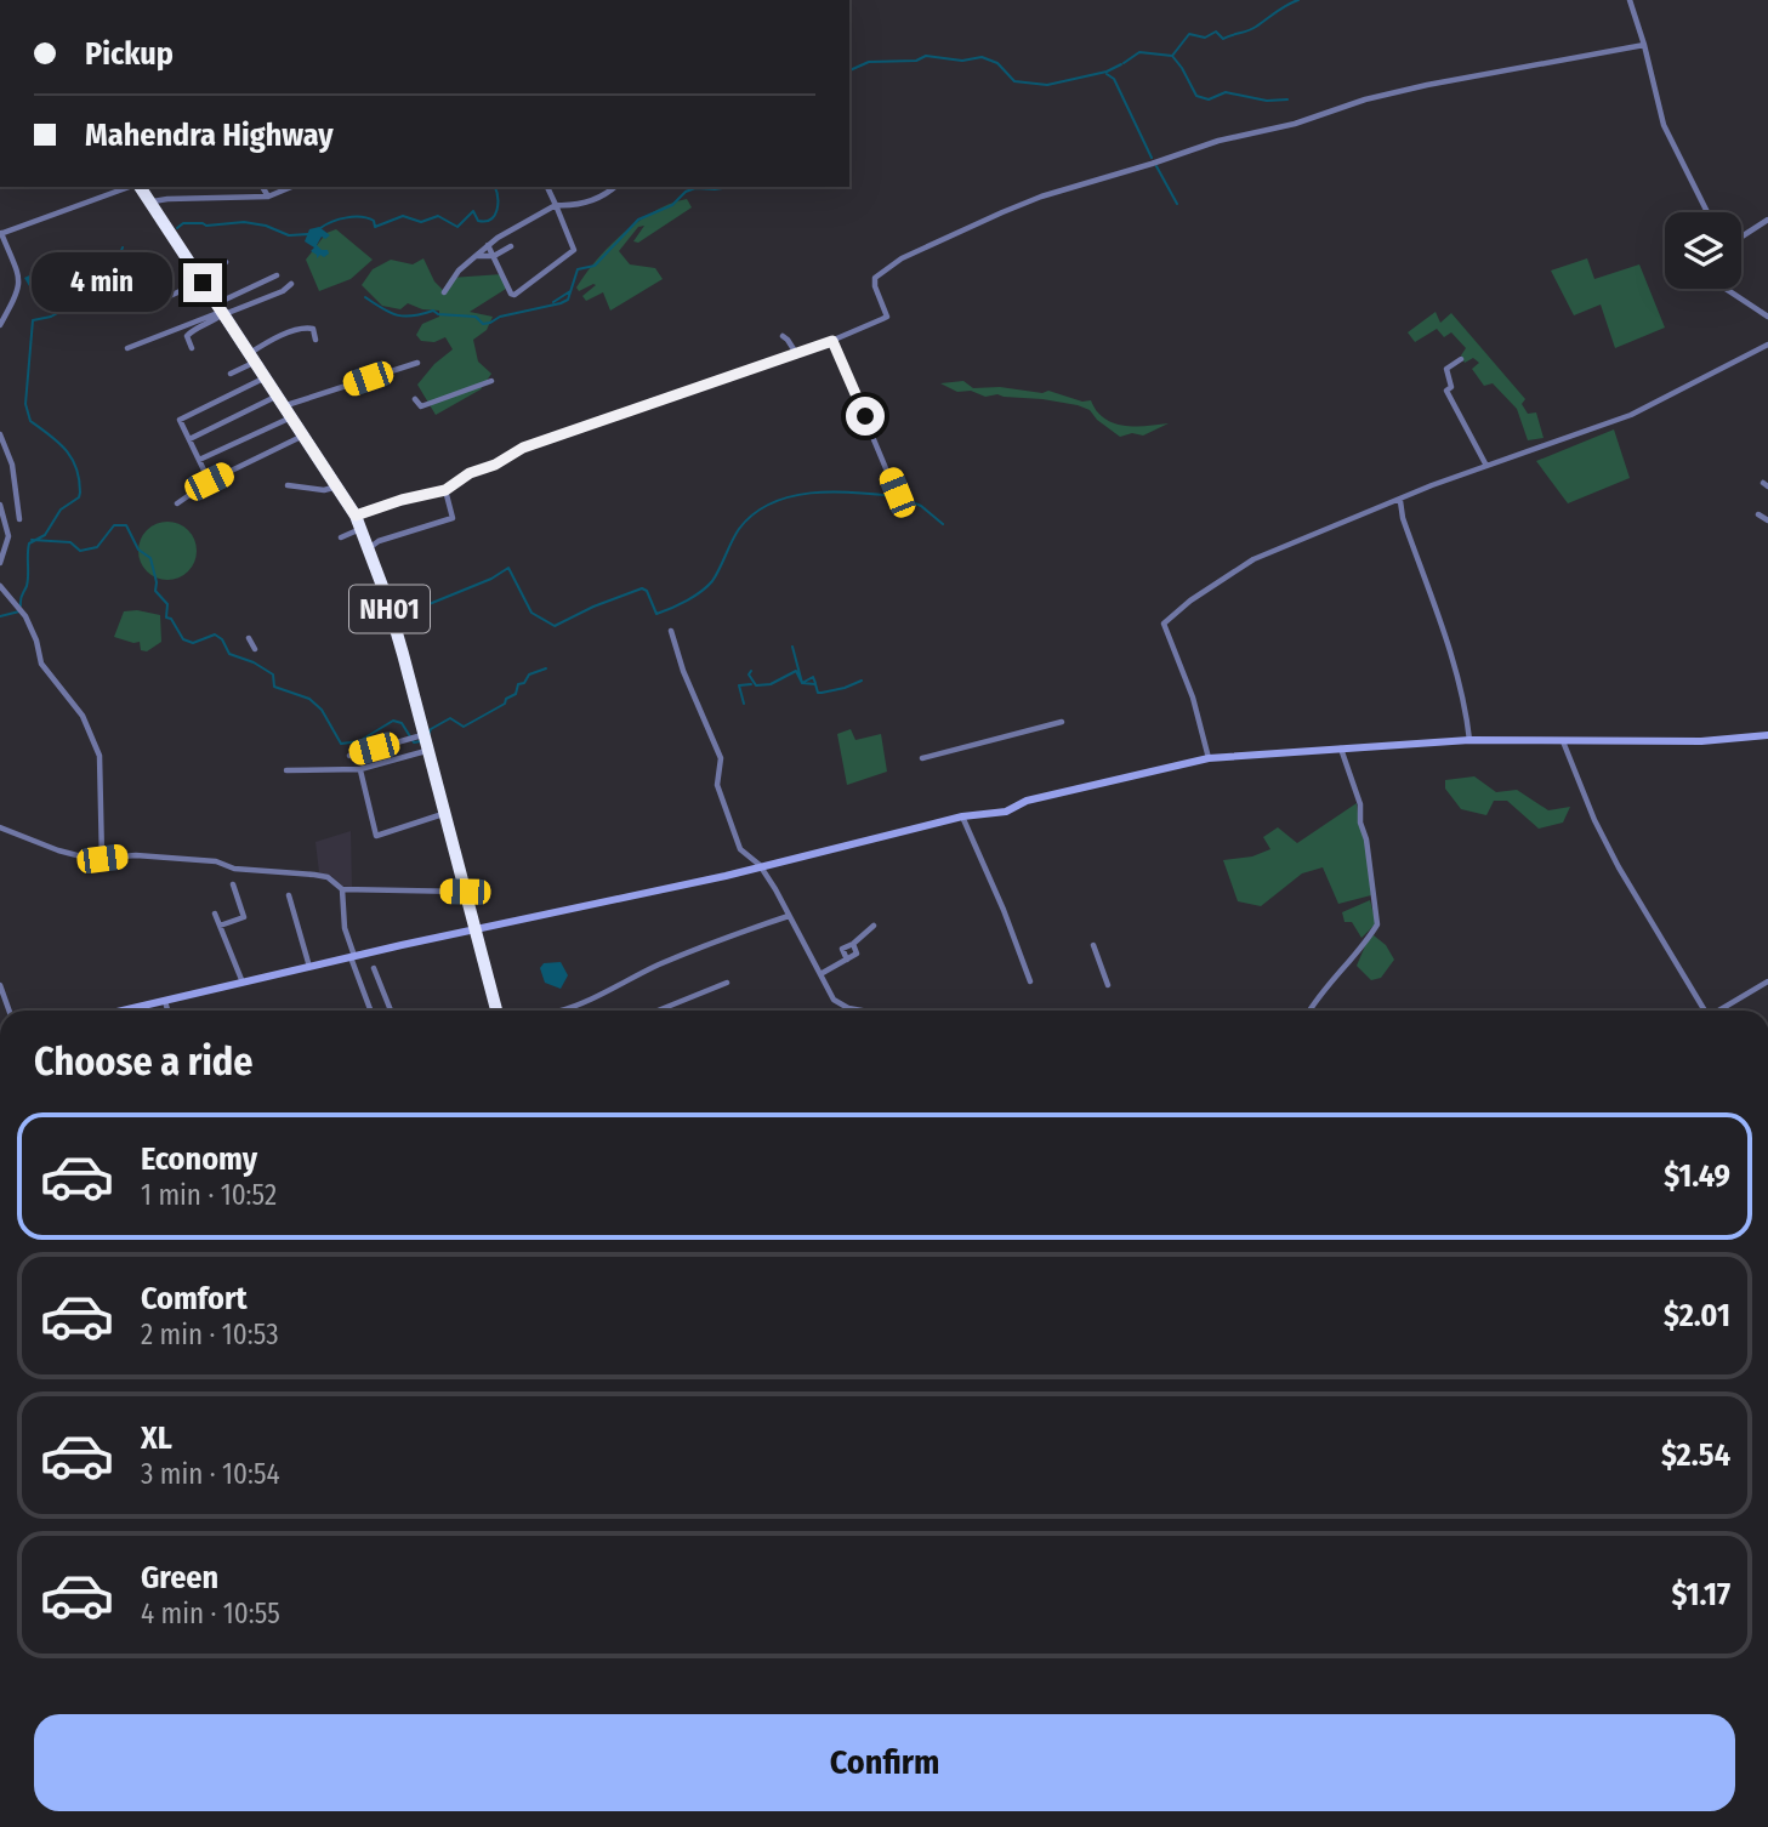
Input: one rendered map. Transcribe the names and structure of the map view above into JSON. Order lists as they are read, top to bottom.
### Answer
{
  "streets": {
    "highway": ["NH01"]
  },
  "page": {
    "banner": ["Pickup", "Mahendra Highway"],
    "bubble": "4 min",
    "heading": "Choose a ride",
    "list": [
      {
        "name": "Economy",
        "note": "1 min · 10:52",
        "value": "$1.49"
      },
      {
        "name": "Comfort",
        "note": "2 min · 10:53",
        "value": "$2.01"
      },
      {
        "name": "XL",
        "note": "3 min · 10:54",
        "value": "$2.54"
      },
      {
        "name": "Green",
        "note": "4 min · 10:55",
        "value": "$1.17"
      }
    ],
    "buttons": "Confirm"
  }
}
